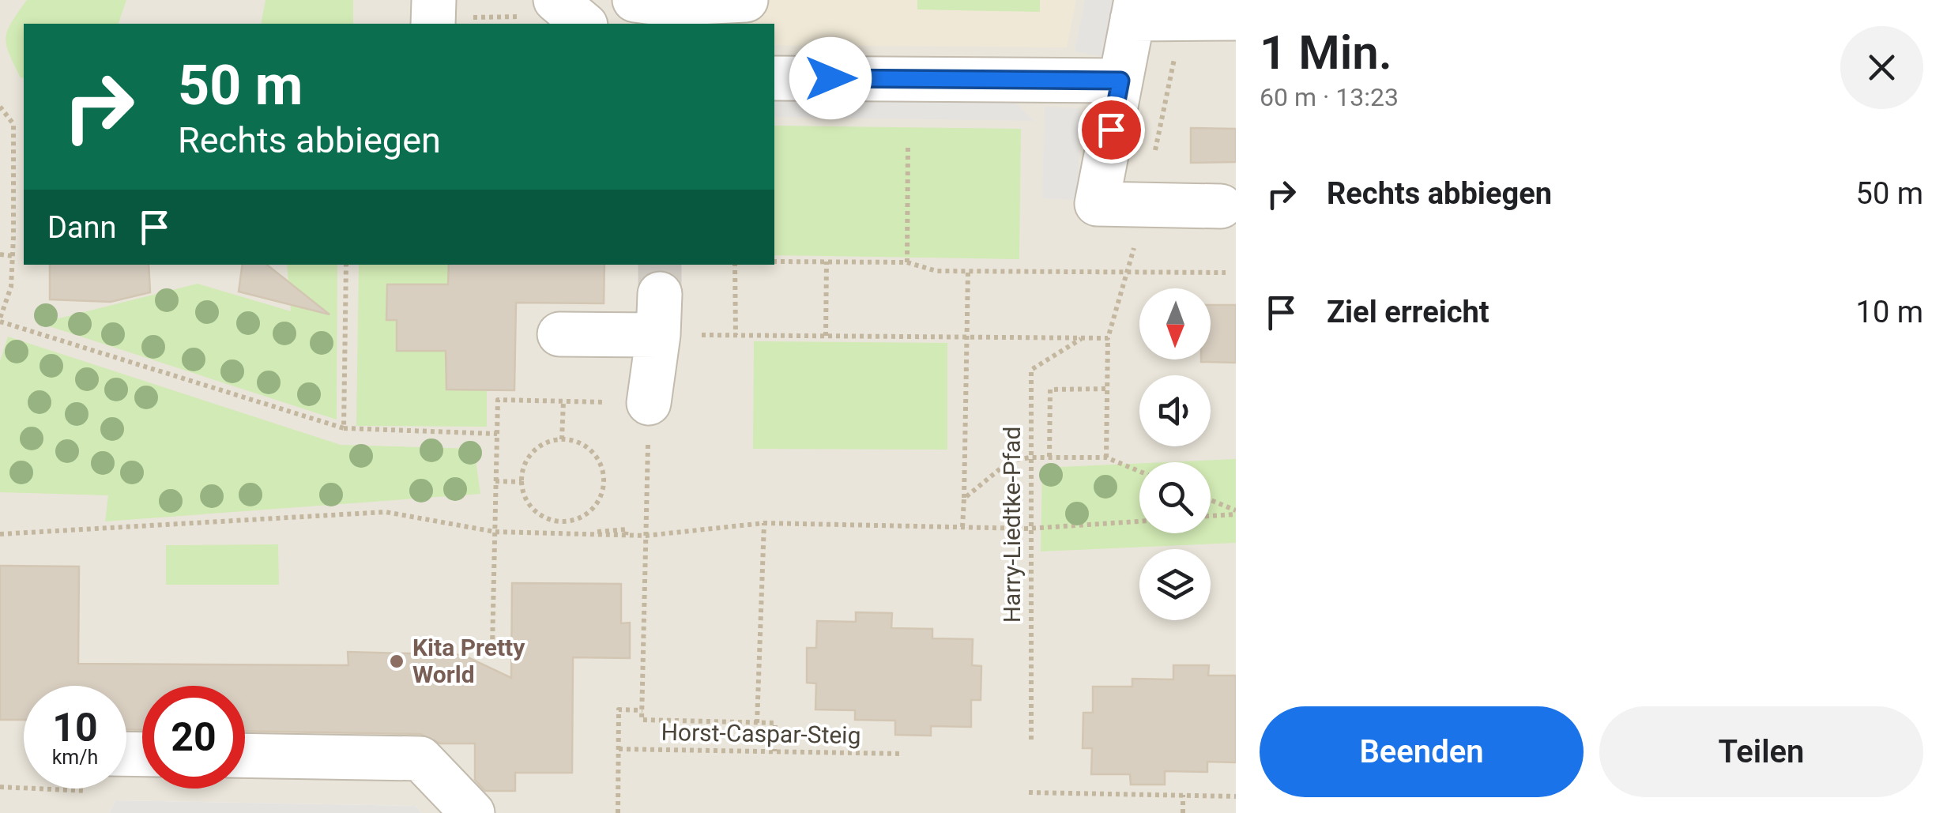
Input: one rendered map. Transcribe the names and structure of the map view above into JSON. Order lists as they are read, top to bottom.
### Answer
{
  "streets": {
    "path": ["Harry-Liedtke-Pfad", "Horst-Caspar-Steig"]
  },
  "places": ["Kita Pretty World"],
  "north": "bottom",
  "page": {
    "heading": ["1 Min.", "60 m · 13:23"],
    "turn": ["50 m", "Rechts abbiegen"],
    "list": [
      {
        "name": "Rechts abbiegen",
        "value": "50 m"
      },
      {
        "name": "Ziel erreicht",
        "value": "10 m"
      }
    ],
    "then": "Dann",
    "speed": "10 km/h",
    "limit": "20",
    "buttons": ["Beenden", "Teilen"]
  }
}
